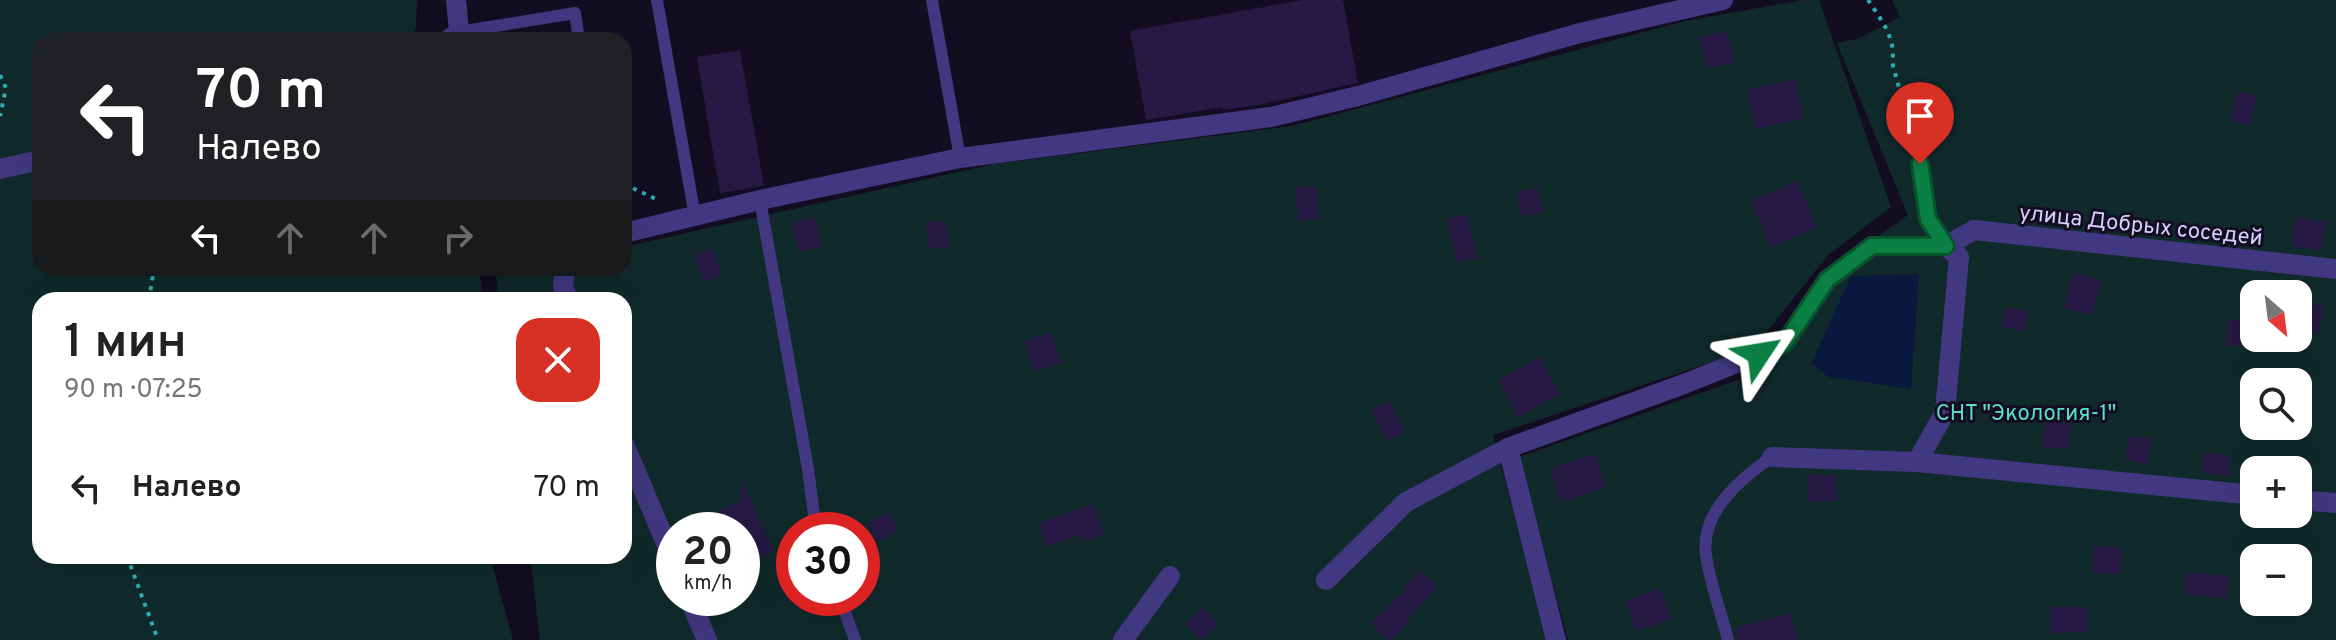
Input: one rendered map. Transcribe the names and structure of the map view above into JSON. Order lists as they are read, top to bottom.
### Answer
{
  "streets": {
    "street": ["улица Добрых соседей"]
  },
  "parks": ["СНТ \"Экология-1\""],
  "north": "bottom right",
  "page": {
    "turn": ["70 m", "Налево"],
    "map_buttons": ["+", "−"],
    "heading": ["1 мин", "90 m · 07:25"],
    "list": [
      {
        "name": "Налево",
        "value": "70 m"
      }
    ],
    "speed": "20 km/h",
    "limit": "30"
  }
}
